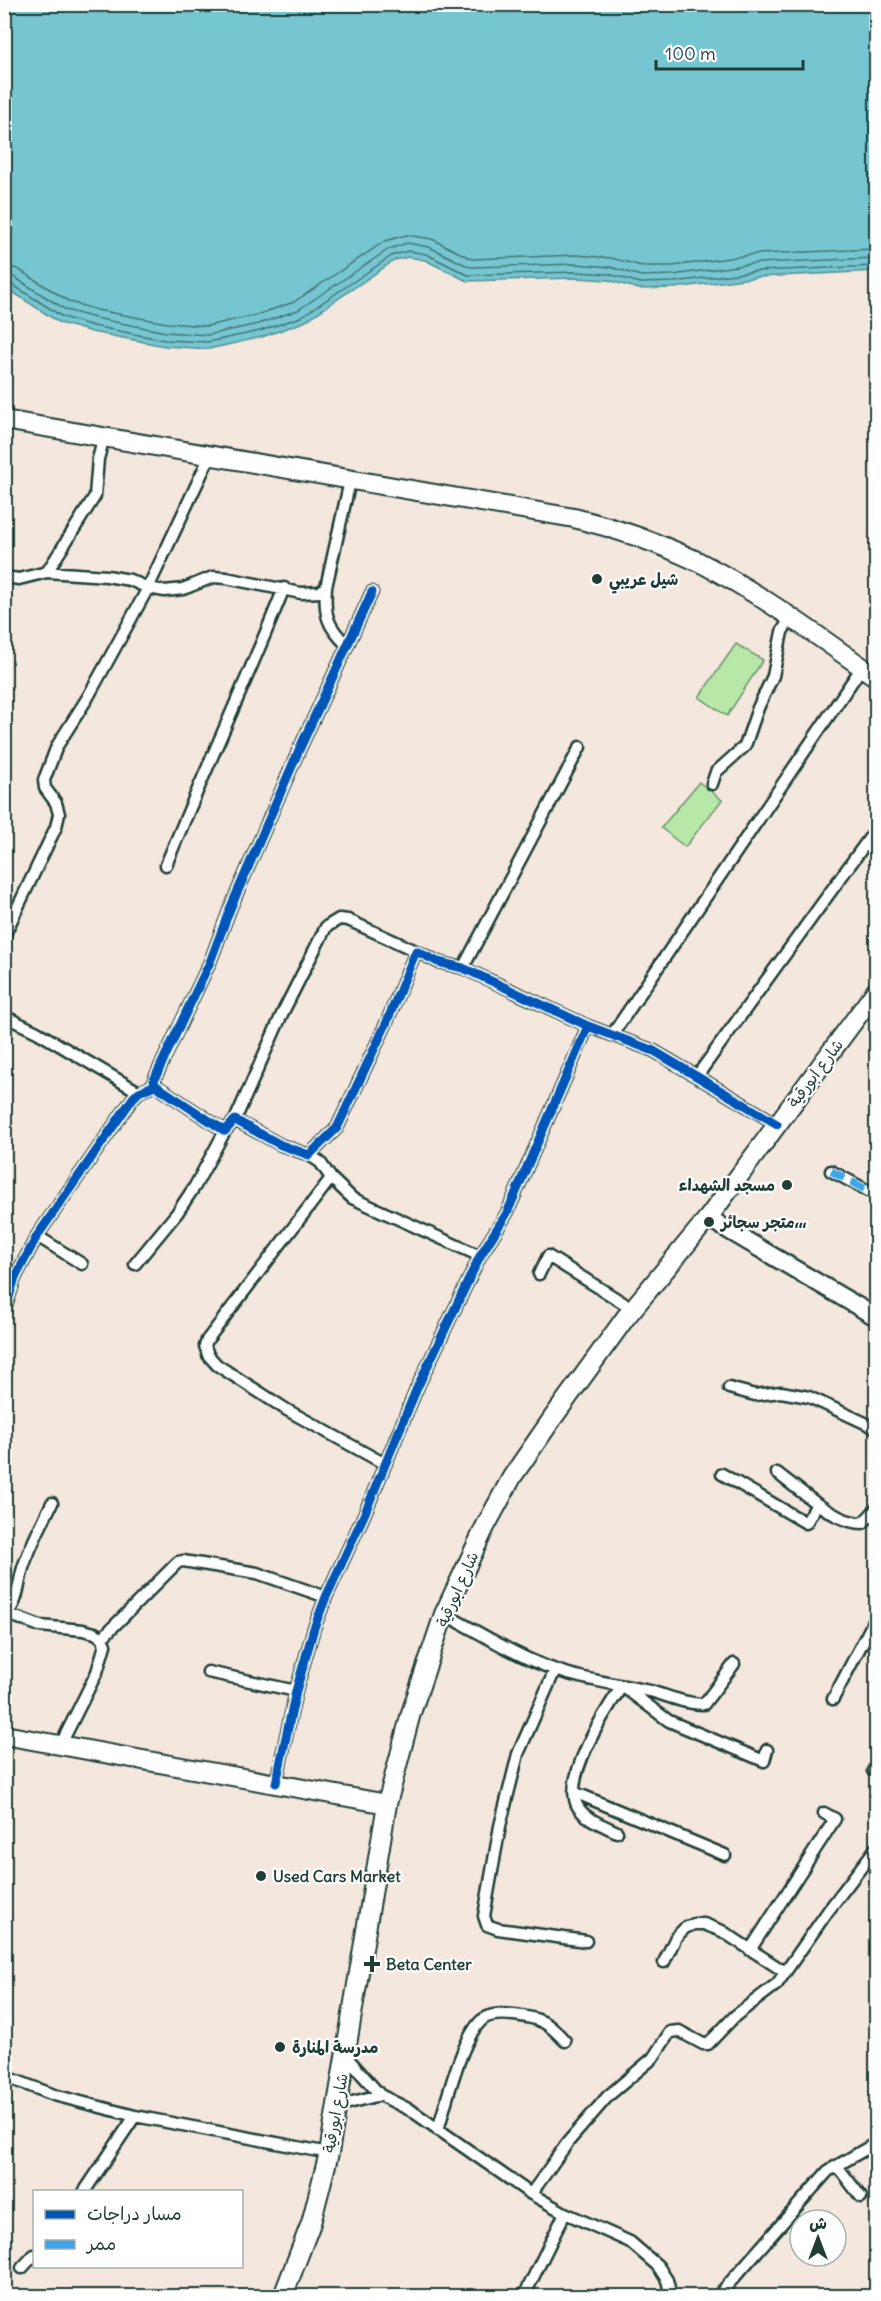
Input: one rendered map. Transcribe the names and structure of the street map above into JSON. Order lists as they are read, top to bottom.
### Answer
{
  "streets": {
    "main road": ["شارع ابورقية"]
  },
  "places": {
    "other": [
      "شيل عريبي",
      "مسجد الشهداء",
      "متجر سجائر،،،",
      "Used Cars Market",
      "مدرسة المنارة"
    ],
    "health": ["Beta Center"]
  },
  "legend": ["مسار دراجات", "ممر"],
  "scale_bar": "100 m",
  "north": "top"
}
